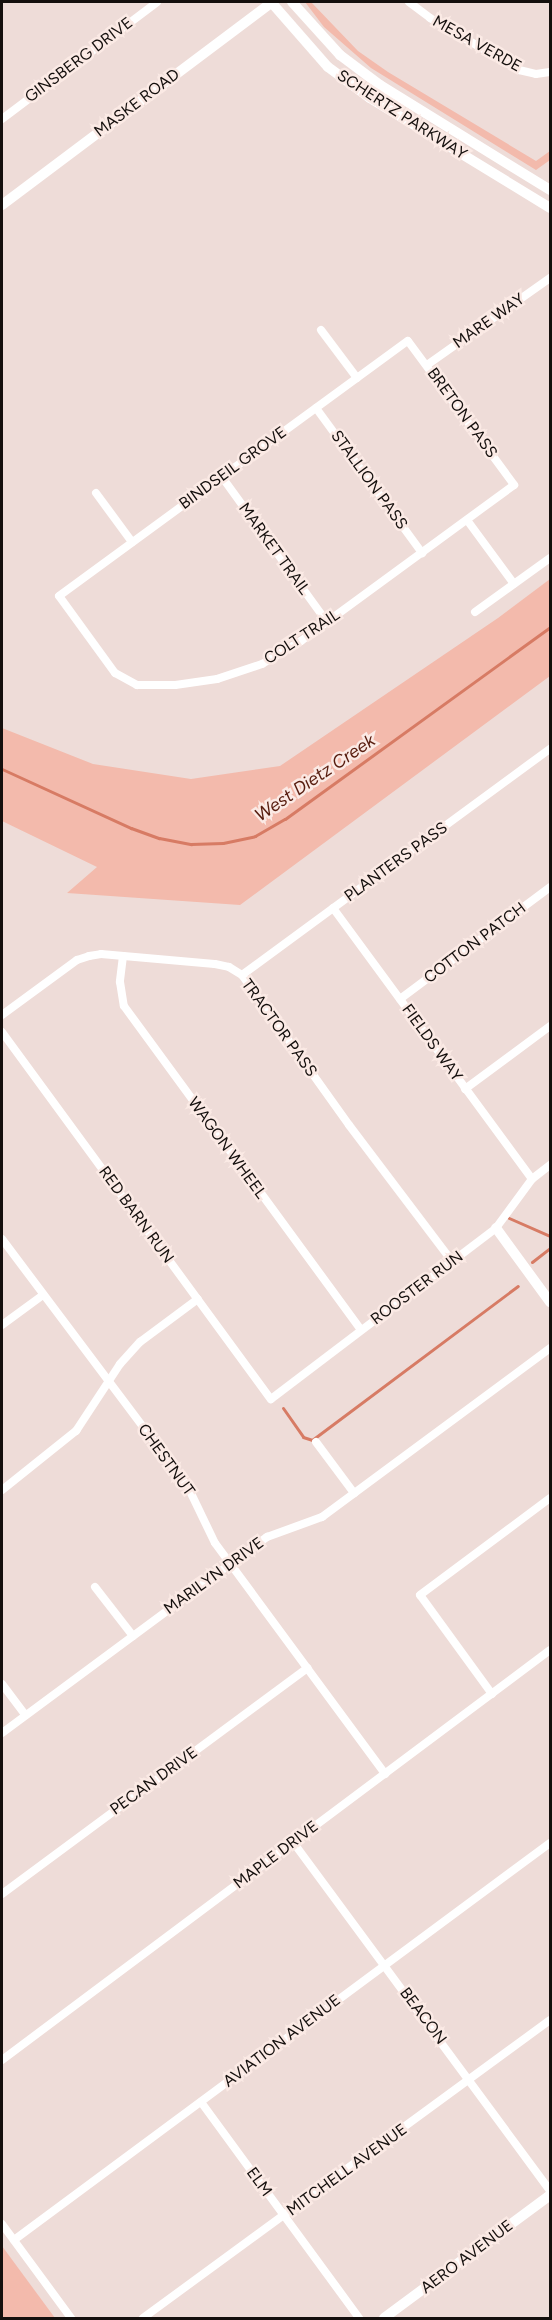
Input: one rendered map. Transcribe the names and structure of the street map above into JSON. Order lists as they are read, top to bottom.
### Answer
{
  "streets": {
    "main road": ["MASKE ROAD", "SCHERTZ PARKWAY", "AERO AVENUE"],
    "street": [
      "MESA VERDE",
      "GINSBERG DRIVE",
      "MARE WAY",
      "BRETON PASS",
      "BINDSEIL GROVE",
      "STALLION PASS",
      "MARKET TRAIL",
      "COLT TRAIL",
      "PLANTERS PASS",
      "COTTON PATCH",
      "TRACTOR PASS",
      "FIELDS WAY",
      "WAGON WHEEL",
      "RED BARN RUN",
      "ROOSTER RUN",
      "CHESTNUT",
      "MARILYN DRIVE",
      "PECAN DRIVE",
      "MAPLE DRIVE",
      "BEACON",
      "AVIATION AVENUE",
      "MITCHELL AVENUE",
      "ELM"
    ]
  },
  "crossings": [
    ["MASKE ROAD", "SCHERTZ PARKWAY"],
    ["MARE WAY", "BRETON PASS"],
    ["BRETON PASS", "BINDSEIL GROVE"],
    ["BRETON PASS", "COLT TRAIL"],
    ["BINDSEIL GROVE", "STALLION PASS"],
    ["BINDSEIL GROVE", "MARKET TRAIL"],
    ["BINDSEIL GROVE", "COLT TRAIL"],
    ["STALLION PASS", "COLT TRAIL"],
    ["MARKET TRAIL", "COLT TRAIL"],
    ["PLANTERS PASS", "TRACTOR PASS"],
    ["PLANTERS PASS", "FIELDS WAY"],
    ["COTTON PATCH", "FIELDS WAY"],
    ["TRACTOR PASS", "WAGON WHEEL"],
    ["TRACTOR PASS", "ROOSTER RUN"],
    ["FIELDS WAY", "ROOSTER RUN"],
    ["WAGON WHEEL", "ROOSTER RUN"],
    ["RED BARN RUN", "ROOSTER RUN"],
    ["CHESTNUT", "MARILYN DRIVE"],
    ["CHESTNUT", "PECAN DRIVE"],
    ["CHESTNUT", "MAPLE DRIVE"],
    ["MAPLE DRIVE", "BEACON"],
    ["BEACON", "AVIATION AVENUE"],
    ["BEACON", "MITCHELL AVENUE"],
    ["BEACON", "AERO AVENUE"],
    ["AVIATION AVENUE", "ELM"],
    ["MITCHELL AVENUE", "ELM"]
  ],
  "water": ["West Dietz Creek"]
}
